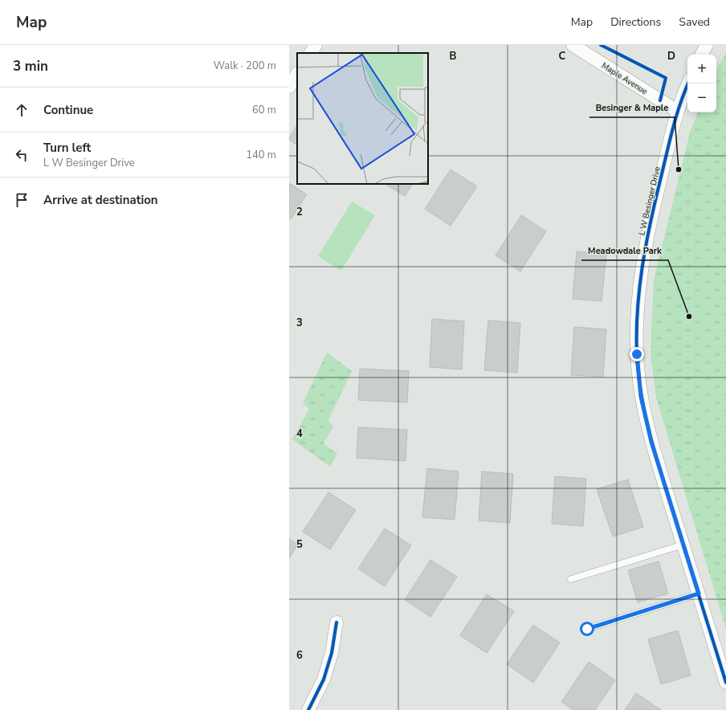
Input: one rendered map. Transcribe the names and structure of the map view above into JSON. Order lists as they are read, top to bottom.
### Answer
{
  "streets": {
    "street": ["Maple Avenue", "L W Besinger Drive"]
  },
  "crossings": [
    ["Maple Avenue", "L W Besinger Drive"]
  ],
  "places": ["Besinger & Maple", "Meadowdale Park"],
  "page": {
    "header": "Map",
    "nav": ["Map", "Directions", "Saved"],
    "heading": ["3 min", "Walk · 200 m"],
    "map_buttons": ["+", "−"],
    "list": [
      ["Continue", "60 m"],
      ["Turn left", "L W Besinger Drive", "140 m"],
      "Arrive at destination"
    ]
  },
  "grid": {
    "columns": ["B", "C", "D"],
    "rows": [
      "2",
      "3",
      "4",
      "5",
      "6"
    ]
  }
}
